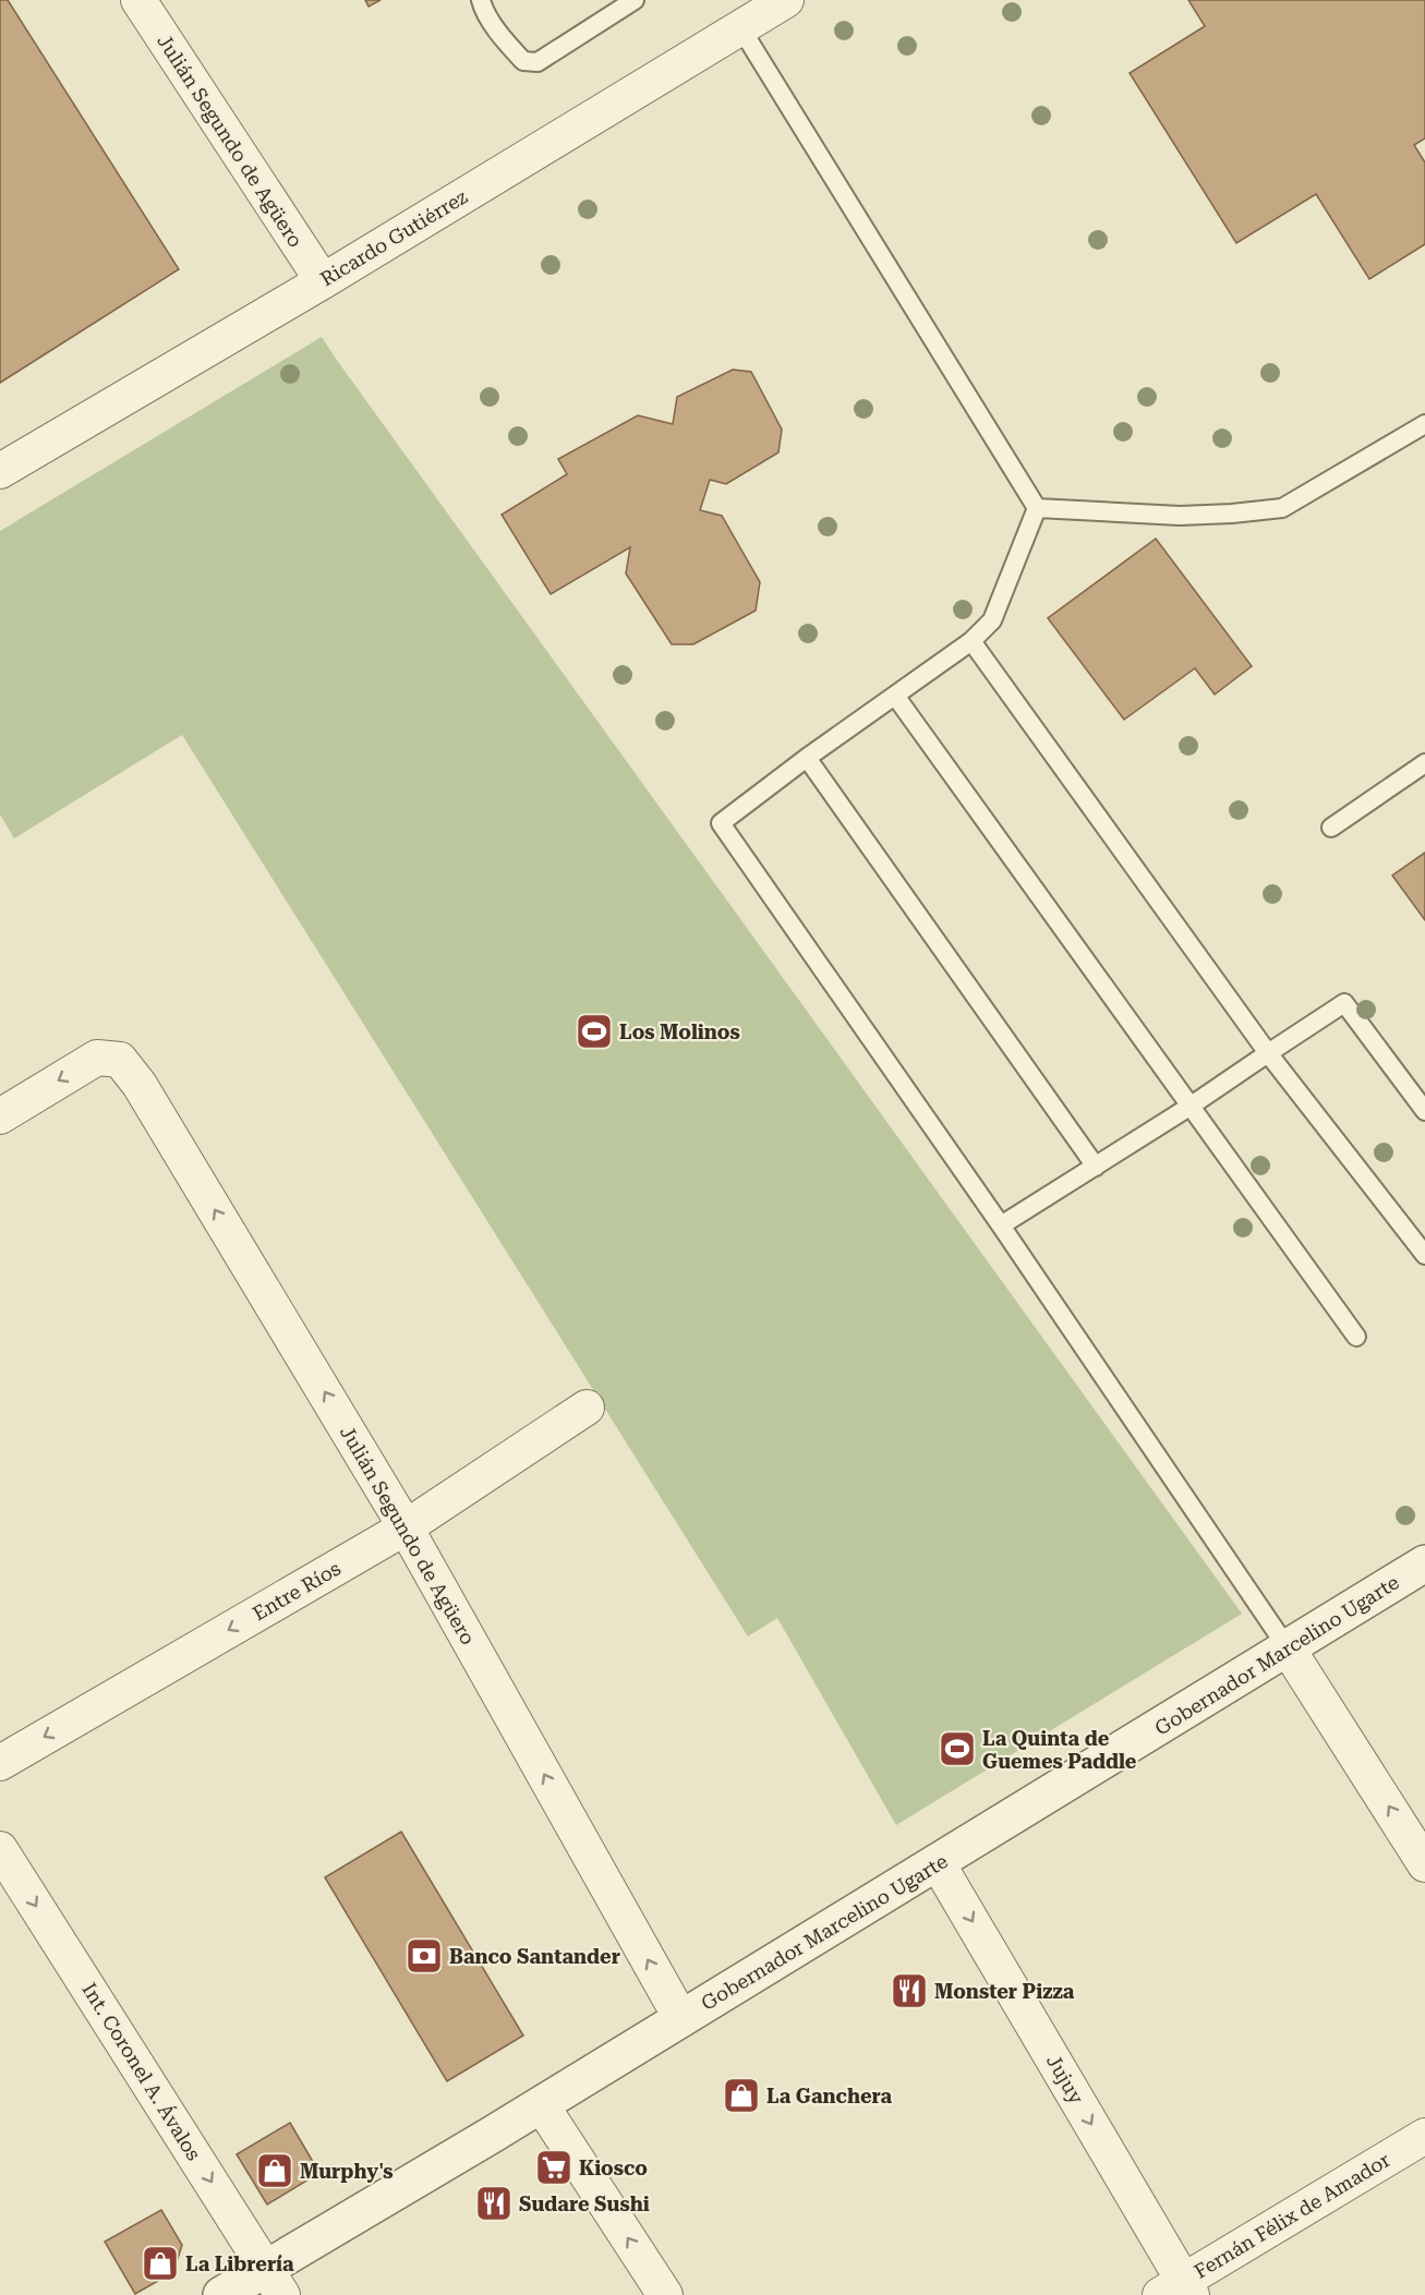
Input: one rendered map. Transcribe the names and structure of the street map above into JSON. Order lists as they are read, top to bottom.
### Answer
{
  "streets": {
    "street": [
      "Julián Segundo de Agüero",
      "Ricardo Gutiérrez",
      "Entre Ríos",
      "Gobernador Marcelino Ugarte",
      "Int. Coronel A. Ávalos",
      "Jujuy",
      "Fernán Félix de Amador"
    ]
  },
  "crossings": [
    ["Julián Segundo de Agüero", "Ricardo Gutiérrez"],
    ["Julián Segundo de Agüero", "Entre Ríos"],
    ["Julián Segundo de Agüero", "Gobernador Marcelino Ugarte"],
    ["Gobernador Marcelino Ugarte", "Int. Coronel A. Ávalos"],
    ["Gobernador Marcelino Ugarte", "Jujuy"],
    ["Jujuy", "Fernán Félix de Amador"]
  ],
  "one_way": [
    "Julián Segundo de Agüero",
    "Entre Ríos",
    "Int. Coronel A. Ávalos",
    "Jujuy"
  ],
  "places": {
    "sports": ["Los Molinos", "La Quinta de Guemes Paddle"],
    "bank": ["Banco Santander"],
    "restaurant": ["Monster Pizza", "Sudare Sushi"],
    "shop": ["La Ganchera", "Murphy's", "La Librería"],
    "supermarket": ["Kiosco"]
  }
}
